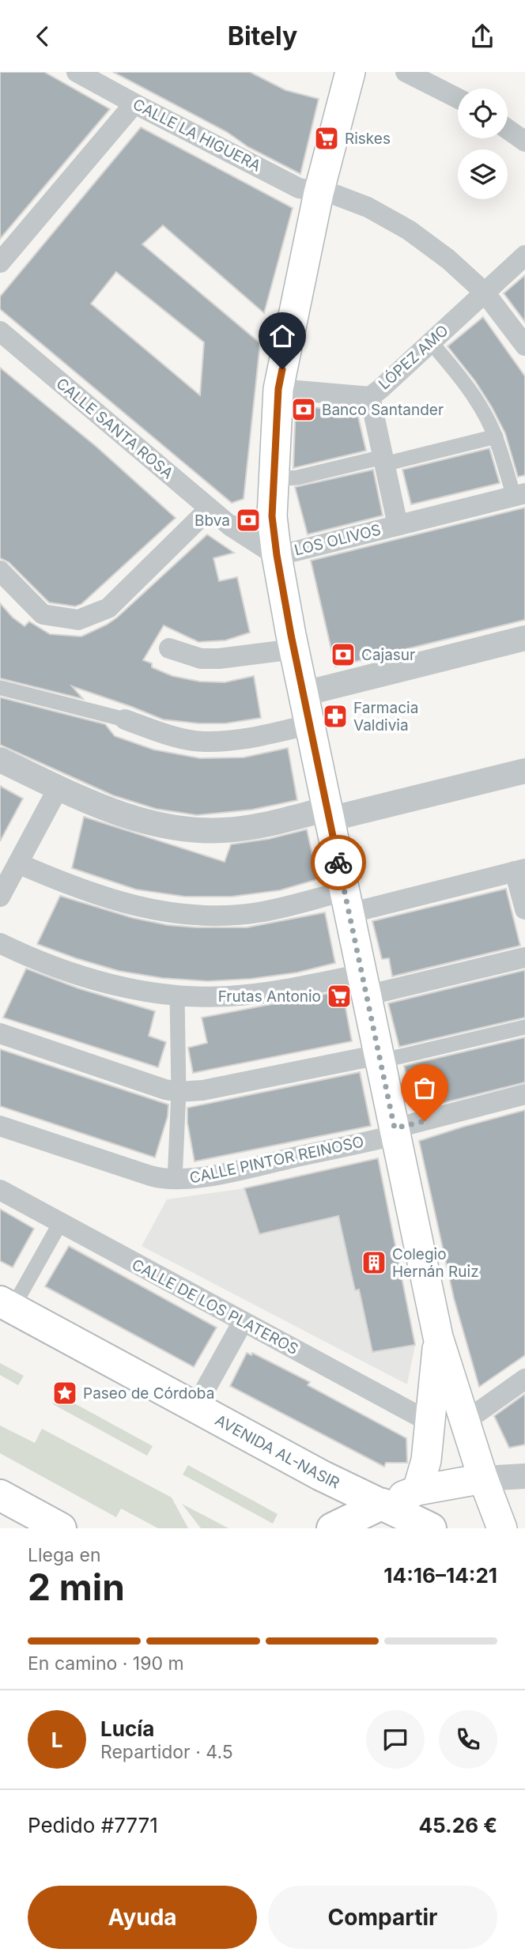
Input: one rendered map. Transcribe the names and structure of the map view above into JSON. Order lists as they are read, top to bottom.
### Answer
{
  "streets": {
    "main road": ["AVENIDA AL-NASIR"],
    "street": [
      "CALLE LA HIGUERA",
      "LÓPEZ AMO",
      "CALLE SANTA ROSA",
      "LOS OLIVOS",
      "CALLE PINTOR REINOSO",
      "CALLE DE LOS PLATEROS"
    ]
  },
  "crossings": [
    ["CALLE LA HIGUERA", "LÓPEZ AMO"],
    ["CALLE SANTA ROSA", "LOS OLIVOS"]
  ],
  "places": {
    "supermarket": ["Riskes", "Frutas Antonio"],
    "bank": ["Banco Santander", "Bbva", "Cajasur"],
    "pharmacy": ["Farmacia Valdivia"],
    "building": ["Colegio Hernán Ruiz"],
    "place": ["Paseo de Córdoba"]
  },
  "page": {
    "header": "Bitely",
    "heading": ["2 min", "Llega en", "14:16–14:21"],
    "panel": [
      "Lucía",
      "Repartidor · 4.5",
      "Pedido #7771",
      "45.26 €"
    ],
    "bar": "En camino · 190 m",
    "round": "L",
    "buttons": ["Ayuda", "Compartir"]
  }
}
